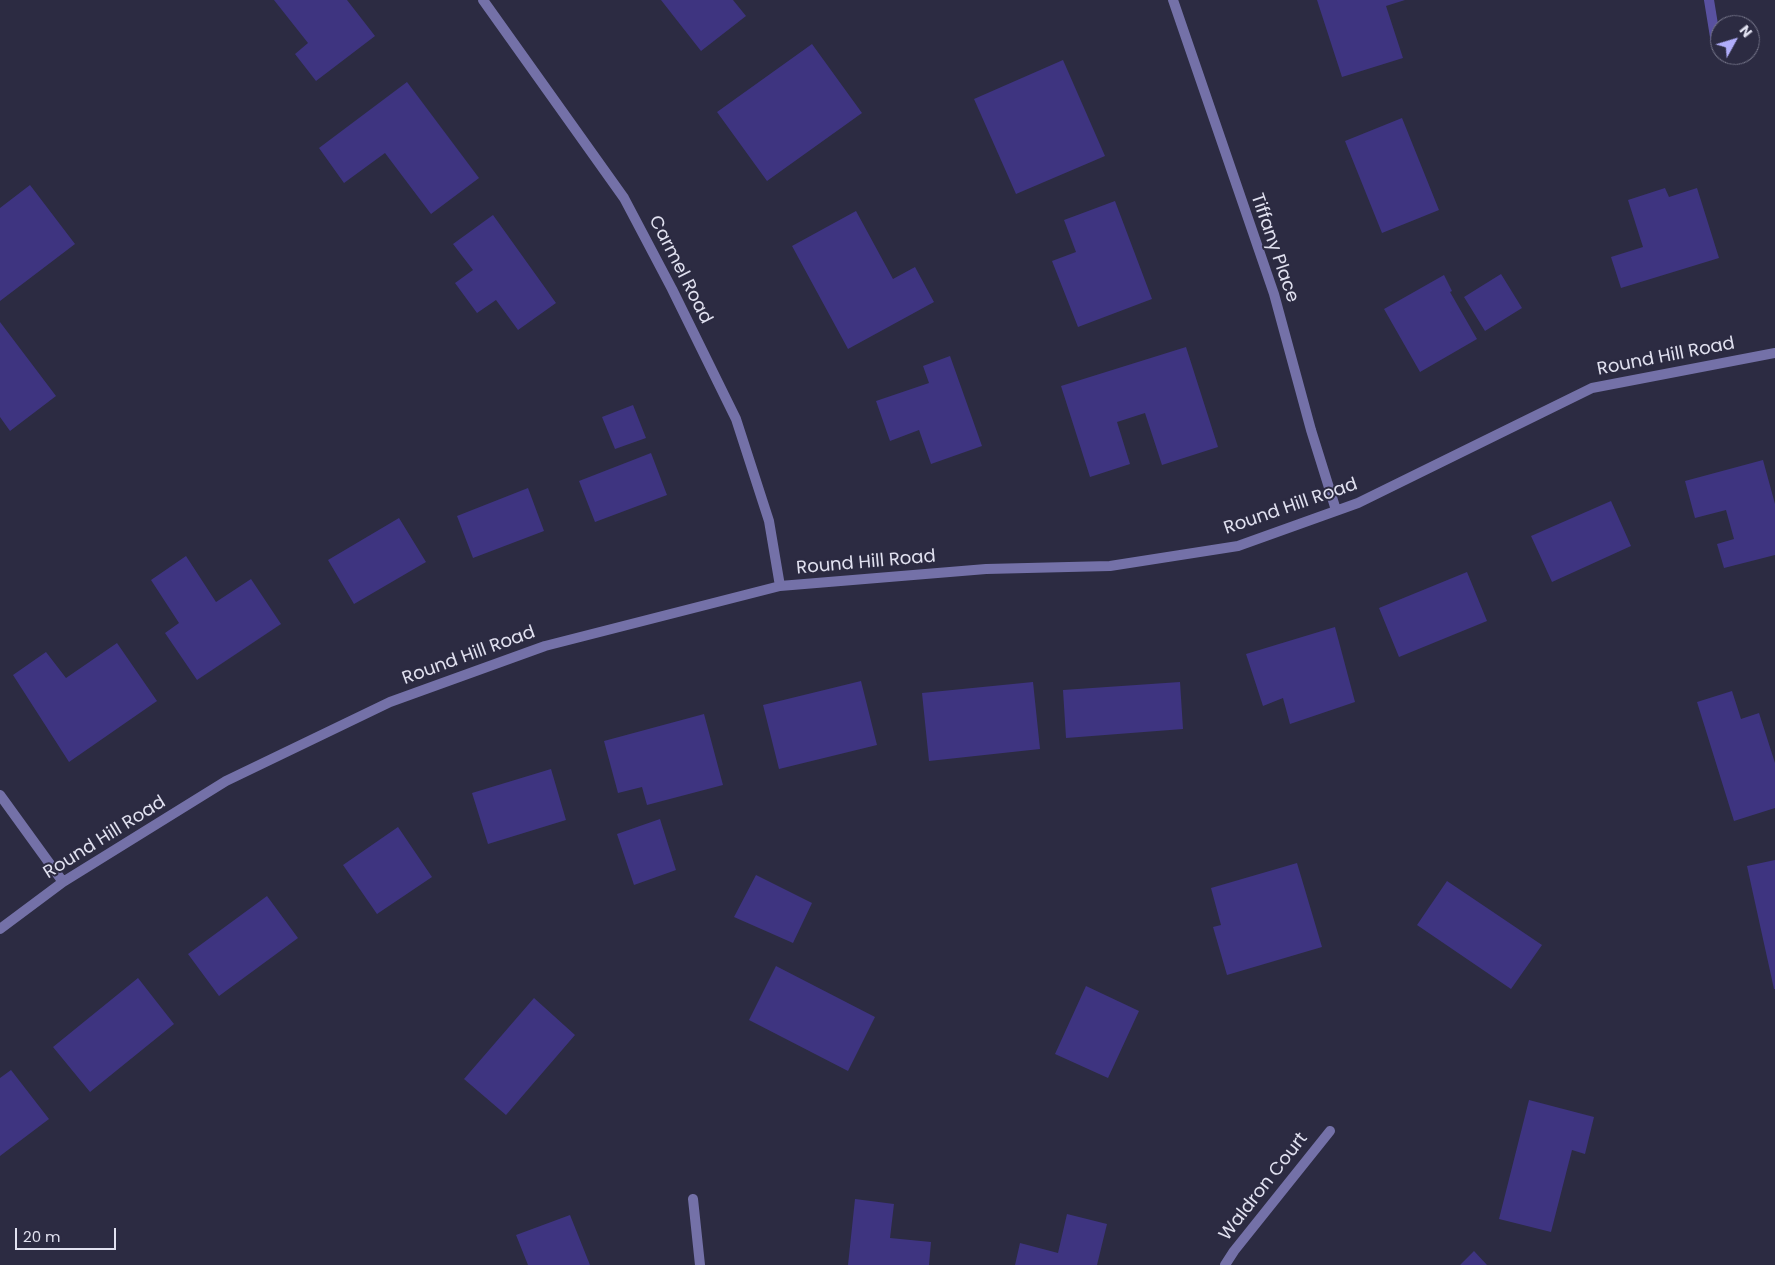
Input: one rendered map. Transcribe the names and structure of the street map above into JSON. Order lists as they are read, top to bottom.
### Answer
{
  "streets": {
    "street": [
      "Tiffany Place",
      "Carmel Road",
      "Round Hill Road",
      "Waldron Court"
    ]
  },
  "crossings": [
    ["Tiffany Place", "Round Hill Road"],
    ["Carmel Road", "Round Hill Road"]
  ],
  "scale_bar": "20 m",
  "north": "top right"
}
